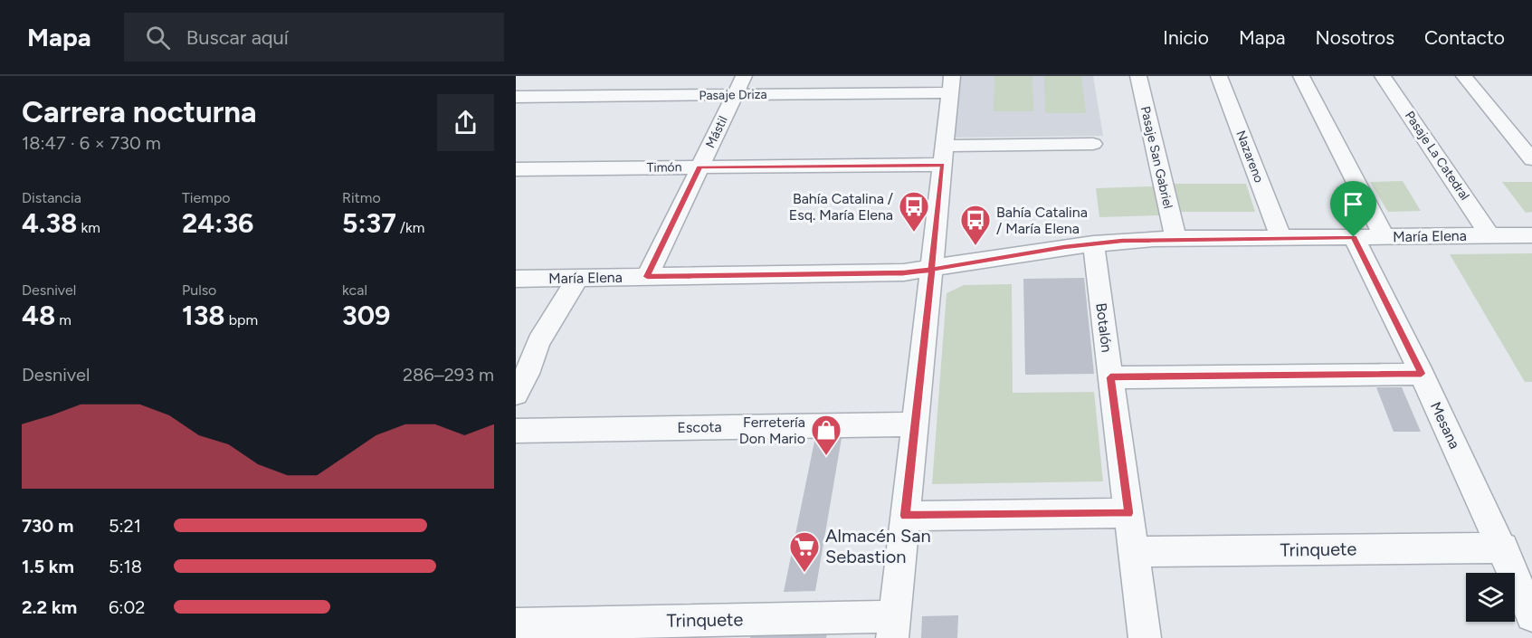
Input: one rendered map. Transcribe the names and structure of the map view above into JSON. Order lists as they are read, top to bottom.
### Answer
{
  "streets": {
    "street": [
      "Pasaje Driza",
      "Mástil",
      "Pasaje La Catedral",
      "Nazareno",
      "Pasaje San Gabriel",
      "Timón",
      "María Elena",
      "Botalón",
      "Mesana",
      "Escota",
      "Trinquete"
    ]
  },
  "crossings": [
    ["Pasaje Driza", "Mástil"],
    ["Mástil", "Timón"],
    ["Mástil", "María Elena"],
    ["Pasaje La Catedral", "María Elena"],
    ["Nazareno", "María Elena"],
    ["Pasaje San Gabriel", "María Elena"],
    ["María Elena", "Botalón"],
    ["María Elena", "Mesana"],
    ["Botalón", "Trinquete"],
    ["Mesana", "Trinquete"]
  ],
  "places": {
    "bus stop": ["Bahía Catalina / Esq. María Elena", "Bahía Catalina / María Elena"],
    "shop": ["Ferretería Don Mario"],
    "supermarket": ["Almacén San Sebastion"]
  },
  "page": {
    "header": "Mapa",
    "search": "Buscar aquí",
    "nav": [
      "Inicio",
      "Mapa",
      "Nosotros",
      "Contacto"
    ],
    "heading": ["Carrera nocturna", "18:47 · 6 × 730 m"],
    "stats": [
      ["Distancia", "4.38 km"],
      ["Tiempo", "24:36"],
      ["Ritmo", "5:37 /km"],
      ["Desnivel", "48 m"],
      ["Pulso", "138 bpm"],
      ["kcal", "309"]
    ],
    "chart": ["Desnivel", "286–293 m"],
    "list": [
      {
        "name": "730 m",
        "note": "5:21"
      },
      {
        "name": "1.5 km",
        "note": "5:18"
      },
      {
        "name": "2.2 km",
        "note": "6:02"
      }
    ]
  }
}
